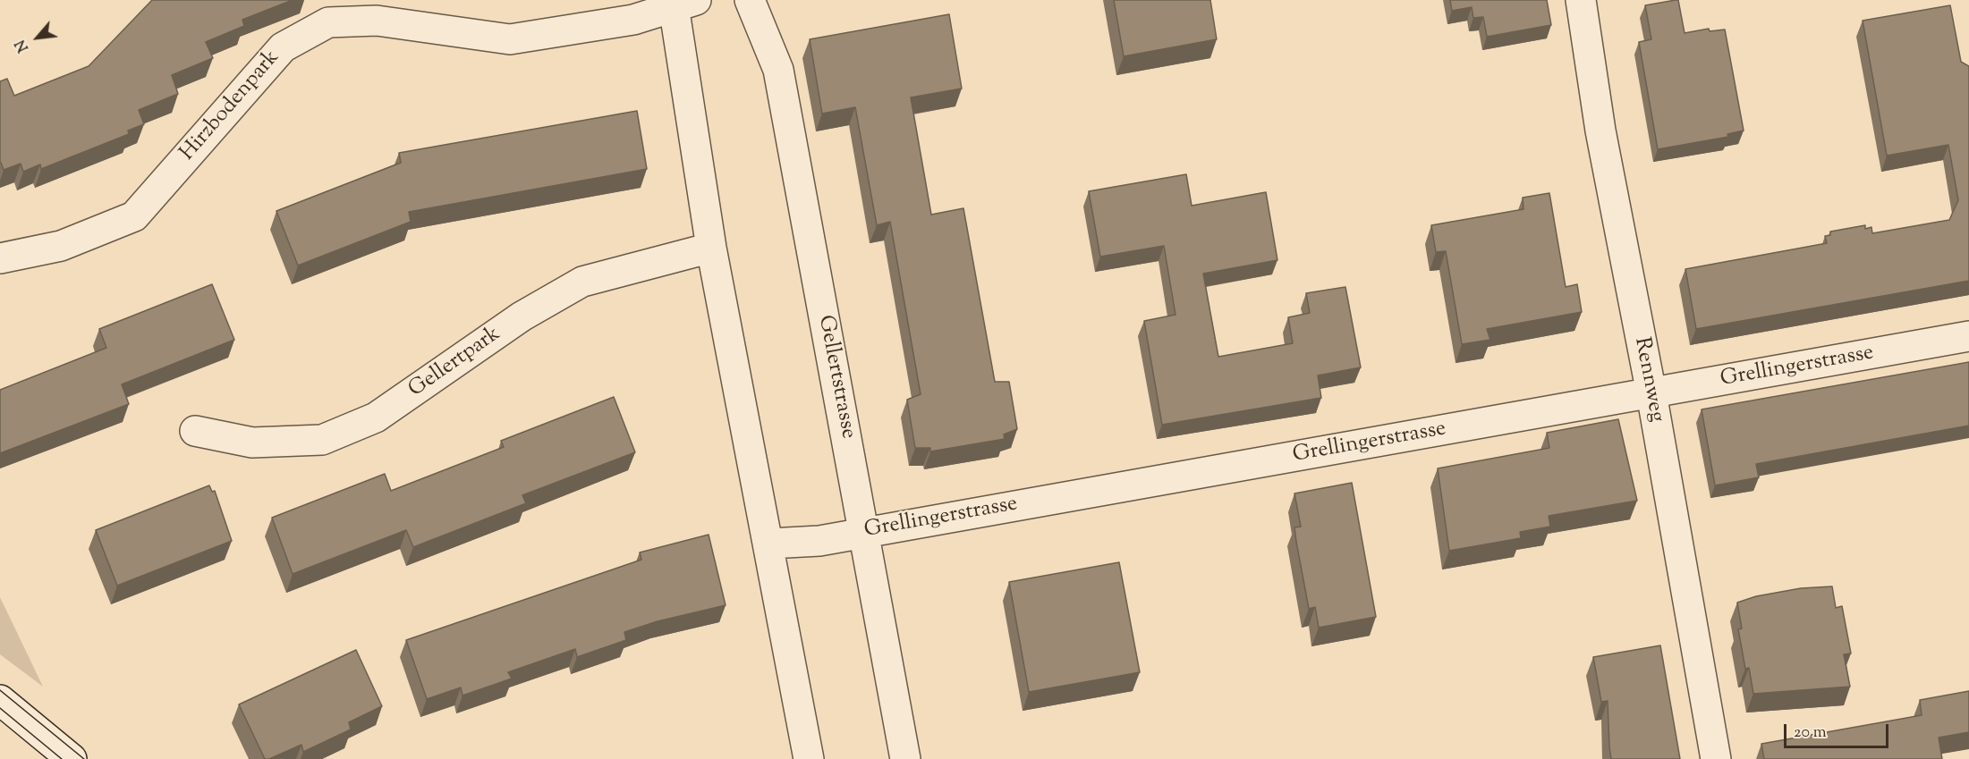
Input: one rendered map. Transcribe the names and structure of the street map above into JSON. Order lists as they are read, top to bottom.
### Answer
{
  "streets": {
    "street": [
      "Hirzbodenpark",
      "Gellertpark",
      "Grellingerstrasse",
      "Gellertstrasse",
      "Rennweg"
    ]
  },
  "crossings": [
    ["Grellingerstrasse", "Gellertstrasse"],
    ["Grellingerstrasse", "Rennweg"]
  ],
  "scale_bar": "20 m",
  "north": "bottom left"
}
